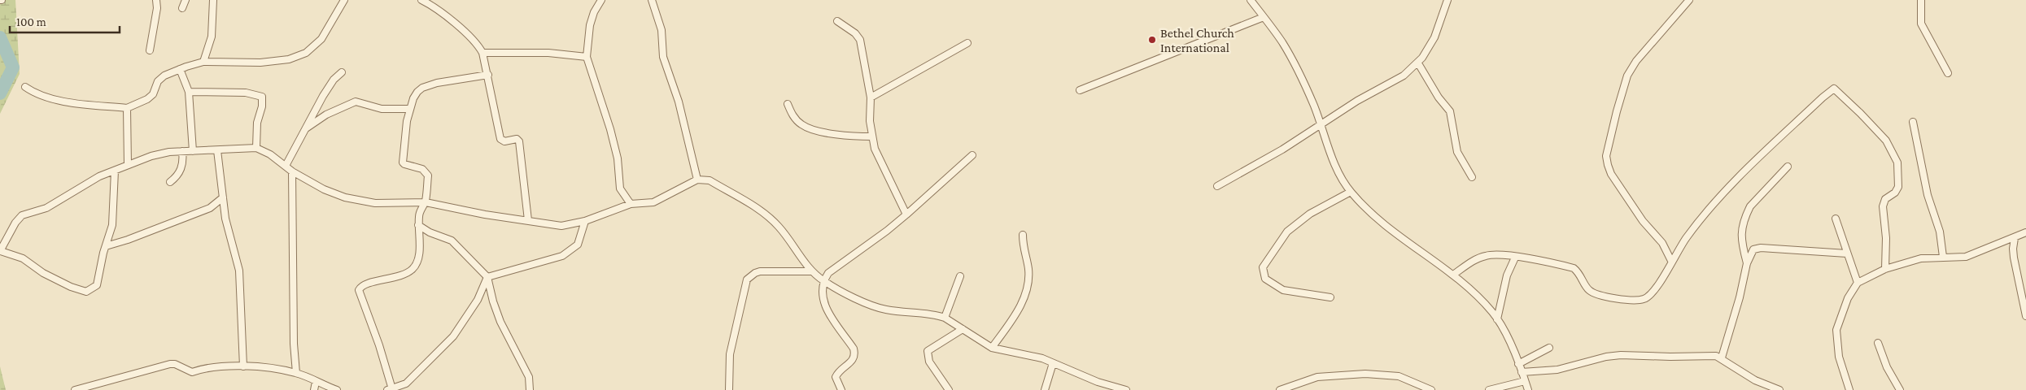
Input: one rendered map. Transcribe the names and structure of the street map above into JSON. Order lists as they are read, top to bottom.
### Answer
{
  "places": ["Bethel Church International"],
  "scale_bar": "100 m"
}
